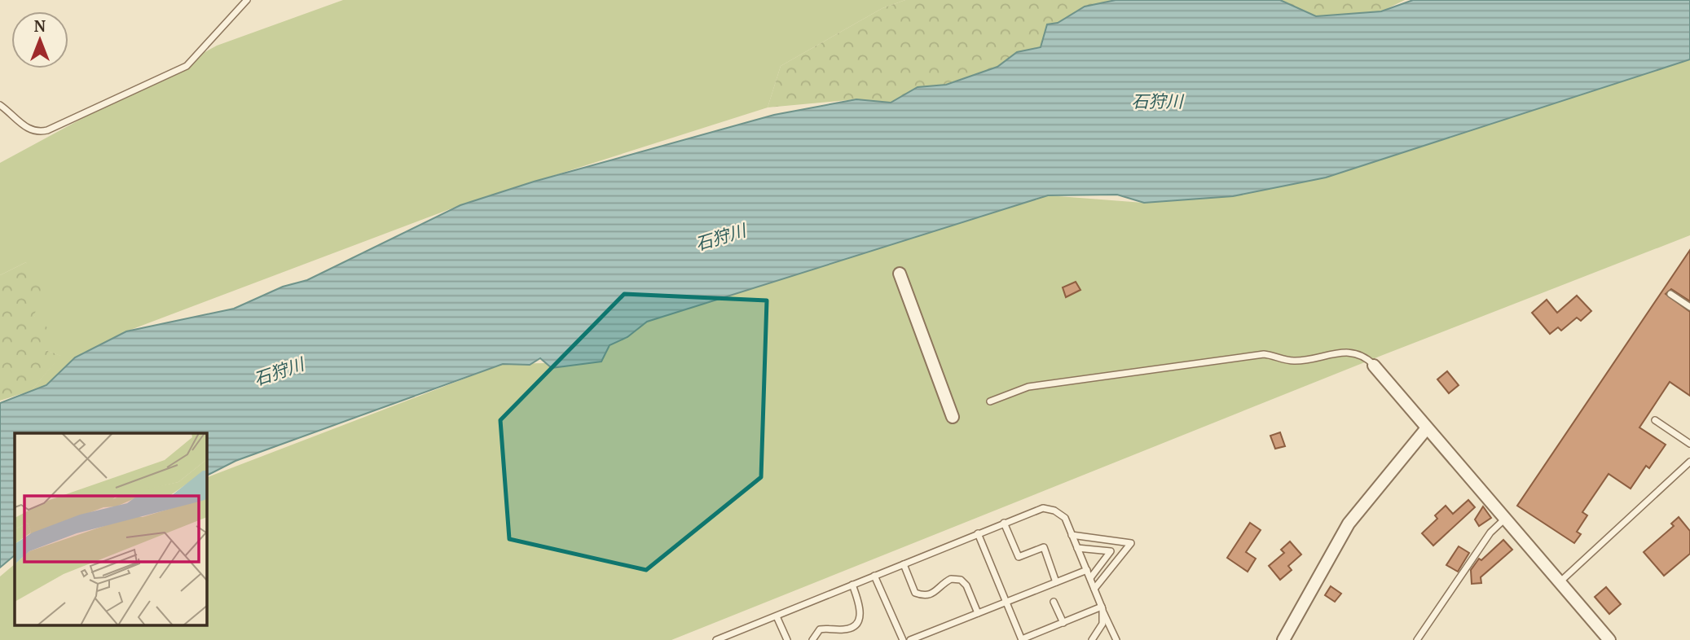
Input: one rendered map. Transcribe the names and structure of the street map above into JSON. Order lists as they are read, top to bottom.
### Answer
{
  "water": ["石狩川"],
  "north": "top"
}
